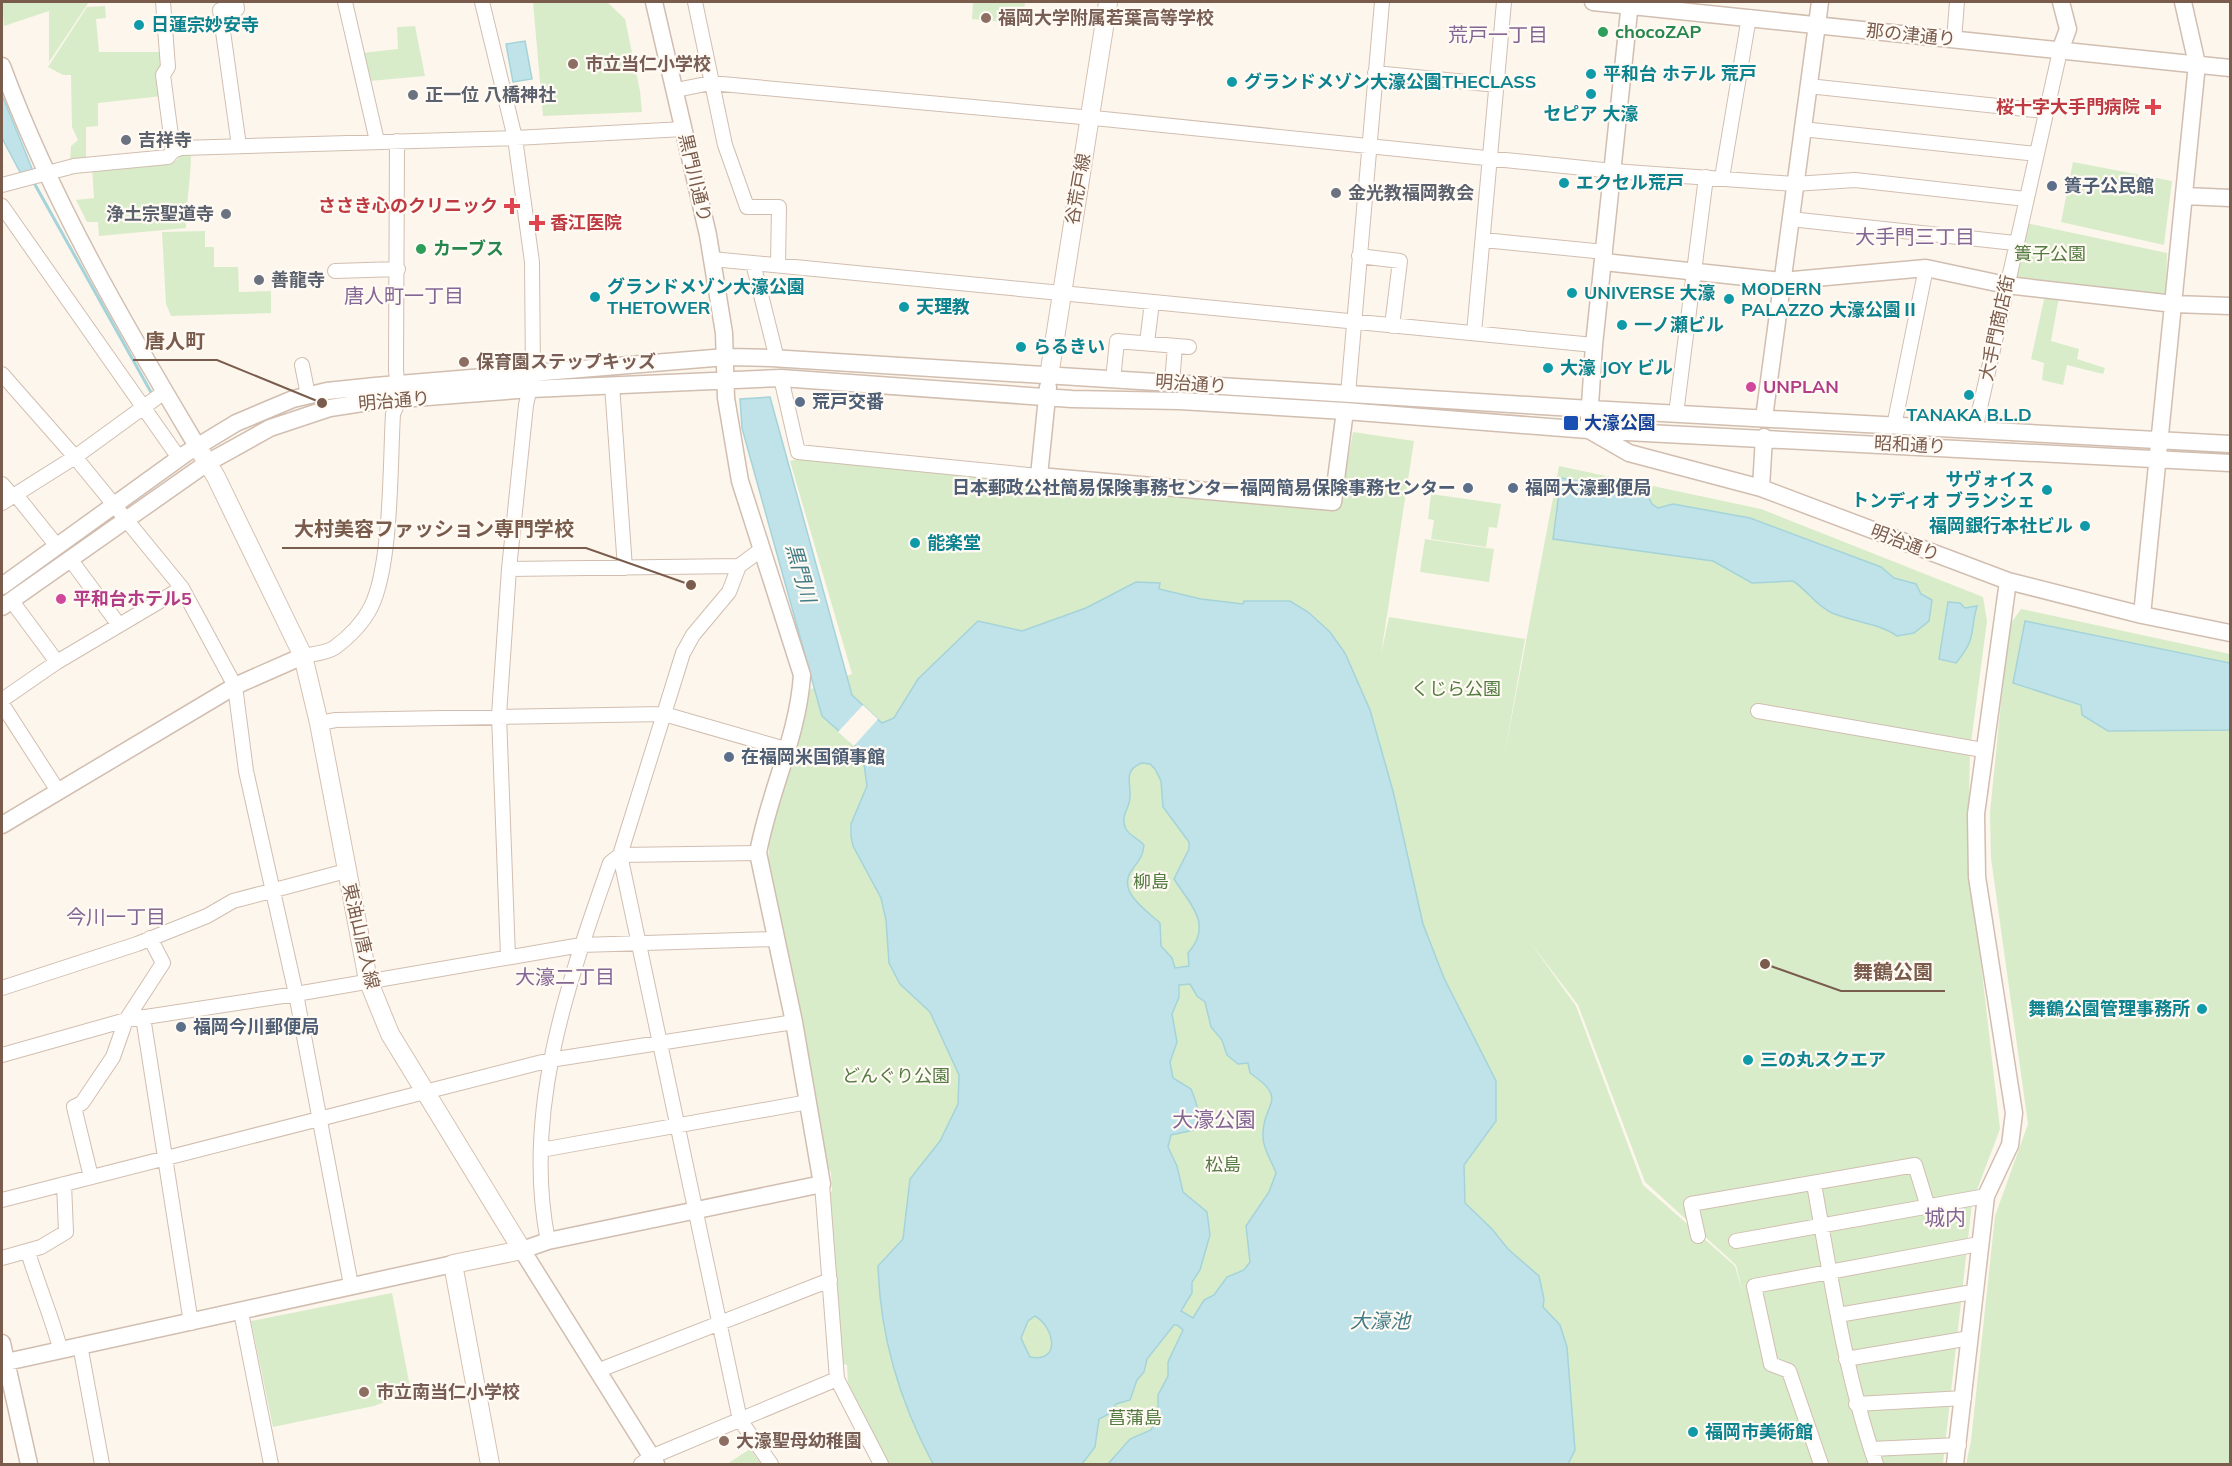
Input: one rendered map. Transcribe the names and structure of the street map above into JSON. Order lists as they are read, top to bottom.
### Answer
{
  "streets": {
    "main road": ["谷荒戸線", "東油山唐人線"],
    "street": [
      "那の津通り",
      "黒門川通り",
      "大手門商店街",
      "明治通り",
      "昭和通り"
    ]
  },
  "crossings": [
    ["那の津通り", "大手門商店街"],
    ["黒門川通り", "明治通り"],
    ["谷荒戸線", "明治通り"],
    ["大手門商店街", "昭和通り"],
    ["明治通り", "昭和通り"],
    ["明治通り", "東油山唐人線"]
  ],
  "districts": [
    "荒戸一丁目",
    "大手門三丁目",
    "唐人町一丁目",
    "今川一丁目",
    "大濠二丁目",
    "大濠公園",
    "城内"
  ],
  "water": ["黒門川", "大濠池"],
  "parks": [
    "簀子公園",
    "くじら公園",
    "柳島",
    "どんぐり公園",
    "松島",
    "菖蒲島"
  ],
  "places": {
    "other": [
      "福岡大学附属若葉高等学校",
      "日蓮宗妙安寺",
      "chocoZAP",
      "市立当仁小学校",
      "平和台 ホテル 荒戸",
      "グランドメゾン大濠公園THECLASS",
      "セピア 大濠",
      "正一位 八橋神社",
      "吉祥寺",
      "エクセル荒戸",
      "簀子公民館",
      "金光教福岡教会",
      "浄土宗聖道寺",
      "カーブス",
      "善龍寺",
      "UNIVERSE 大濠",
      "グランドメゾン大濠公園 THETOWER",
      "MODERN PALAZZO 大濠公園Ⅱ",
      "天理教",
      "一ノ瀬ビル",
      "らるきい",
      "保育園ステップキッズ",
      "大濠 JOY ビル",
      "UNPLAN",
      "TANAKA B.L.D",
      "荒戸交番",
      "唐人町",
      "日本郵政公社簡易保険事務センター福岡簡易保険事務センター",
      "福岡大濠郵便局",
      "サヴォイス トンディオ ブランシェ",
      "福岡銀行本社ビル",
      "能楽堂",
      "大村美容ファッション専門学校",
      "平和台ホテル5",
      "在福岡米国領事館",
      "舞鶴公園",
      "舞鶴公園管理事務所",
      "福岡今川郵便局",
      "三の丸スクエア",
      "市立南当仁小学校",
      "福岡市美術館",
      "大濠聖母幼稚園"
    ],
    "health": ["桜十字大手門病院", "ささき心のクリニック", "香江医院"],
    "transit": ["大濠公園"]
  }
}
